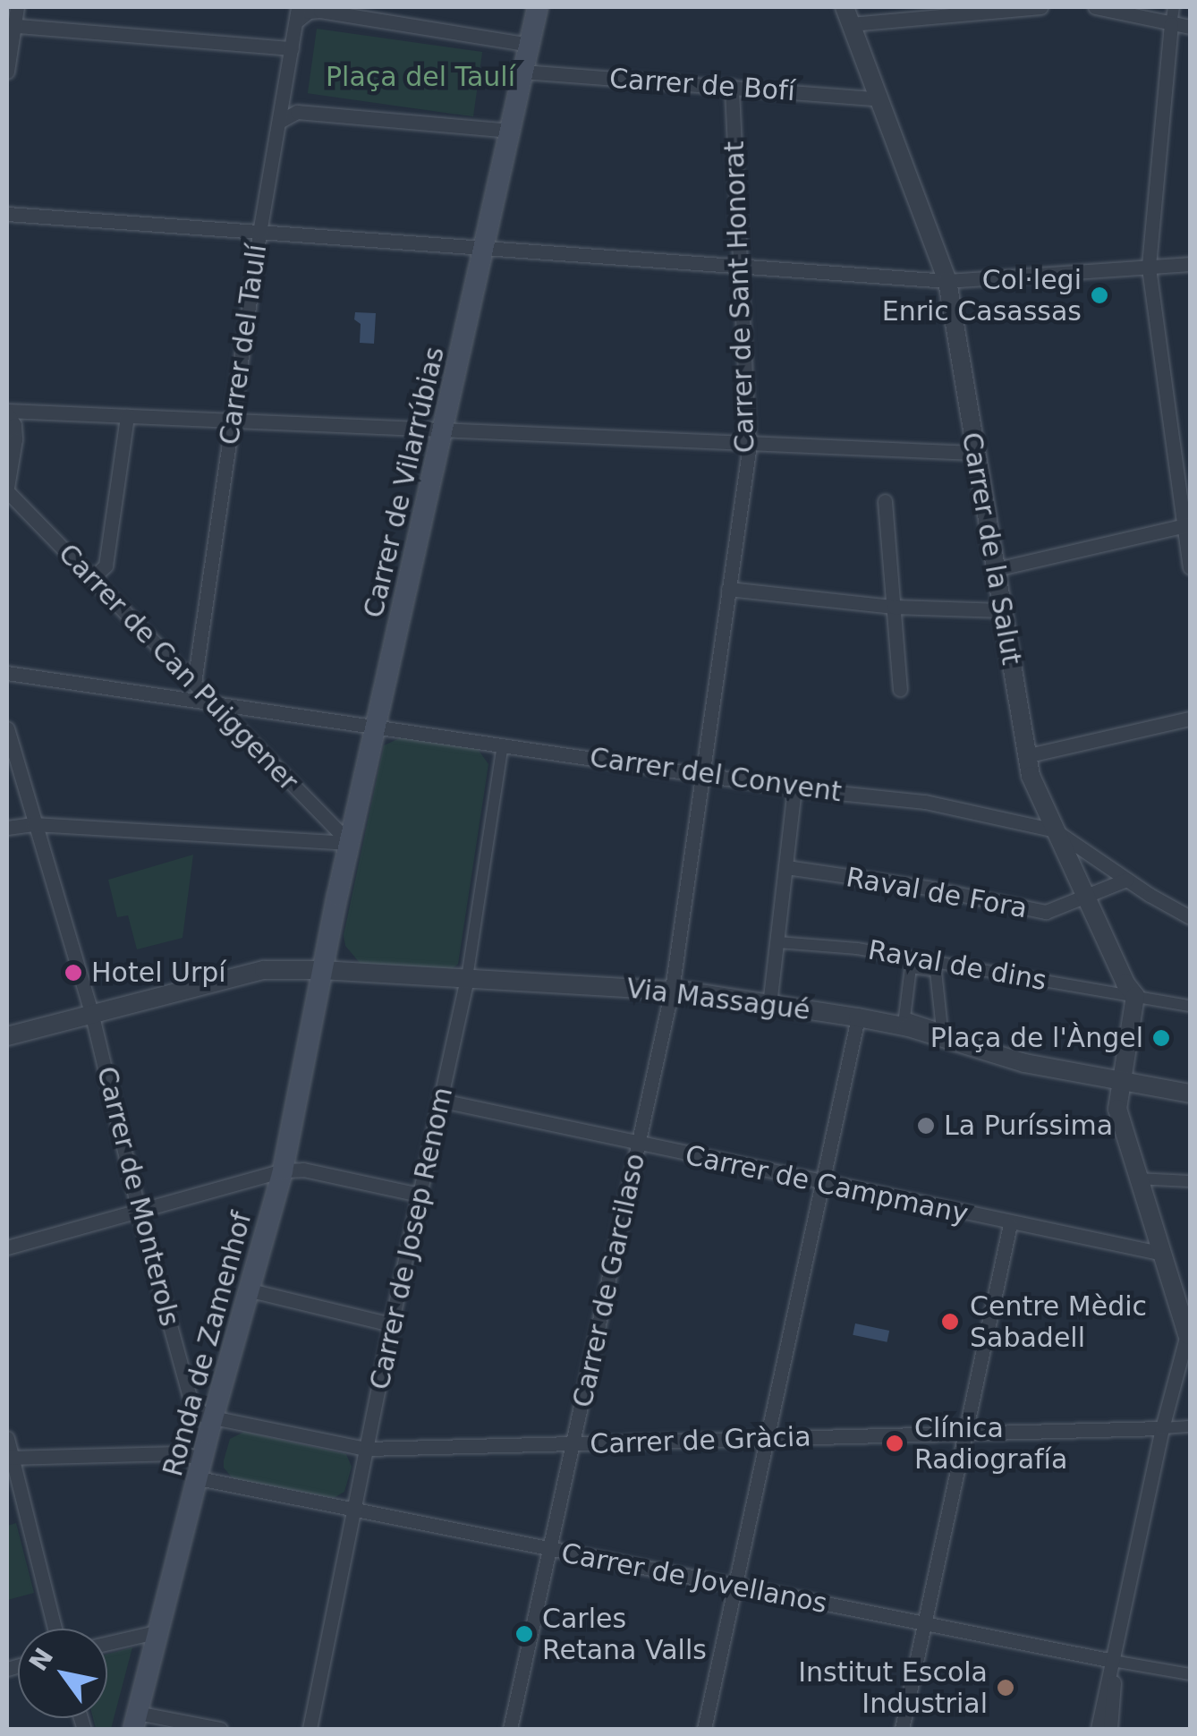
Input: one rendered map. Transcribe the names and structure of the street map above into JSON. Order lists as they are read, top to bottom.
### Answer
{
  "streets": {
    "main road": ["Carrer de Vilarrúbias", "Ronda de Zamenhof"],
    "street": [
      "Carrer de Bofí",
      "Carrer de Sant Honorat",
      "Carrer del Taulí",
      "Carrer de la Salut",
      "Carrer de Can Puiggener",
      "Carrer del Convent",
      "Raval de Fora",
      "Raval de dins",
      "Via Massagué",
      "Carrer de Campmany",
      "Carrer de Monterols",
      "Carrer de Josep Renom",
      "Carrer de Garcilaso",
      "Carrer de Gràcia",
      "Carrer de Jovellanos"
    ]
  },
  "crossings": [
    ["Carrer de Bofí", "Carrer de Sant Honorat"],
    ["Carrer de Bofí", "Carrer de Vilarrúbias"],
    ["Carrer de Bofí", "Carrer de la Salut"],
    ["Carrer de Sant Honorat", "Carrer del Convent"],
    ["Carrer de Sant Honorat", "Carrer de Garcilaso"],
    ["Carrer del Taulí", "Carrer de Can Puiggener"],
    ["Carrer de Vilarrúbias", "Carrer de Can Puiggener"],
    ["Carrer de Vilarrúbias", "Carrer del Convent"],
    ["Carrer de Vilarrúbias", "Via Massagué"],
    ["Carrer de Vilarrúbias", "Ronda de Zamenhof"],
    ["Carrer de la Salut", "Carrer del Convent"],
    ["Carrer de la Salut", "Raval de Fora"],
    ["Carrer de la Salut", "Raval de dins"],
    ["Carrer de Can Puiggener", "Carrer del Convent"],
    ["Carrer del Convent", "Carrer de Josep Renom"],
    ["Carrer del Convent", "Carrer de Garcilaso"],
    ["Via Massagué", "Carrer de Monterols"],
    ["Via Massagué", "Carrer de Josep Renom"],
    ["Via Massagué", "Carrer de Garcilaso"],
    ["Via Massagué", "Ronda de Zamenhof"],
    ["Carrer de Campmany", "Carrer de Josep Renom"],
    ["Carrer de Campmany", "Carrer de Garcilaso"],
    ["Carrer de Monterols", "Ronda de Zamenhof"],
    ["Carrer de Monterols", "Carrer de Gràcia"],
    ["Carrer de Josep Renom", "Carrer de Gràcia"],
    ["Carrer de Josep Renom", "Carrer de Jovellanos"],
    ["Carrer de Garcilaso", "Carrer de Gràcia"],
    ["Carrer de Garcilaso", "Carrer de Jovellanos"],
    ["Ronda de Zamenhof", "Carrer de Gràcia"],
    ["Ronda de Zamenhof", "Carrer de Jovellanos"]
  ],
  "parks": ["Plaça del Taulí"],
  "places": [
    "Col·legi Enric Casassas",
    "Hotel Urpí",
    "Plaça de l'Àngel",
    "La Puríssima",
    "Centre Mèdic Sabadell",
    "Clínica Radiografía",
    "Carles Retana Valls",
    "Institut Escola Industrial"
  ],
  "north": "top left"
}
